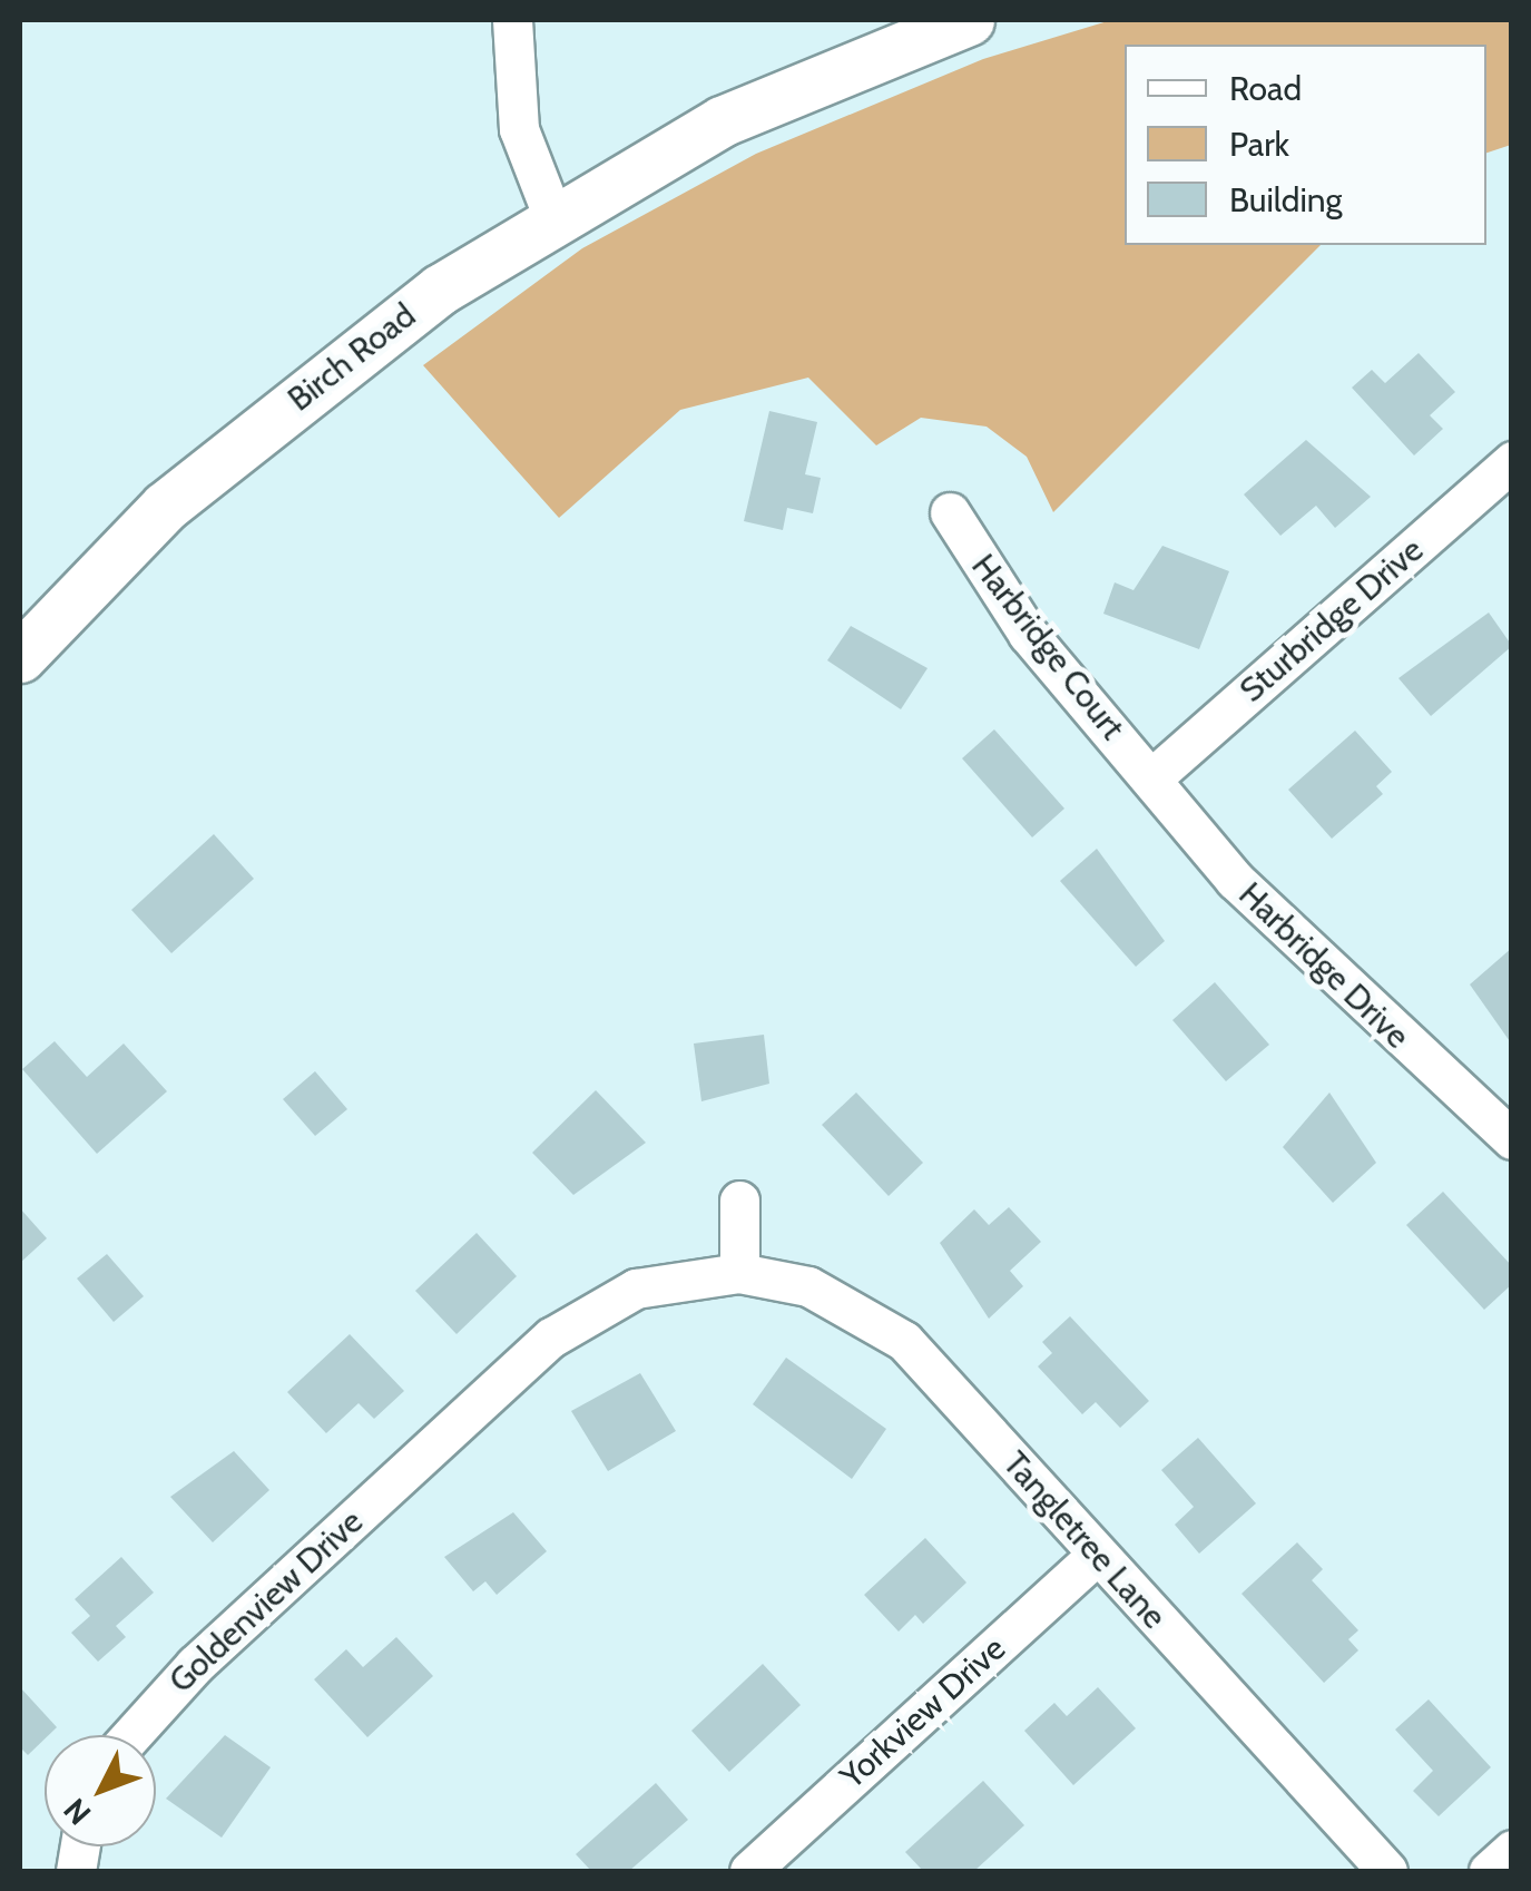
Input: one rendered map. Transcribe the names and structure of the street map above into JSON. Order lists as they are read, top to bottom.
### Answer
{
  "streets": {
    "main road": ["Birch Road"],
    "street": [
      "Sturbridge Drive",
      "Harbridge Court",
      "Harbridge Drive",
      "Tangletree Lane",
      "Goldenview Drive",
      "Yorkview Drive"
    ]
  },
  "crossings": [
    ["Sturbridge Drive", "Harbridge Court"],
    ["Sturbridge Drive", "Harbridge Drive"],
    ["Harbridge Court", "Harbridge Drive"],
    ["Tangletree Lane", "Goldenview Drive"],
    ["Tangletree Lane", "Yorkview Drive"]
  ],
  "legend": ["Road", "Park", "Building"],
  "north": "bottom left"
}
